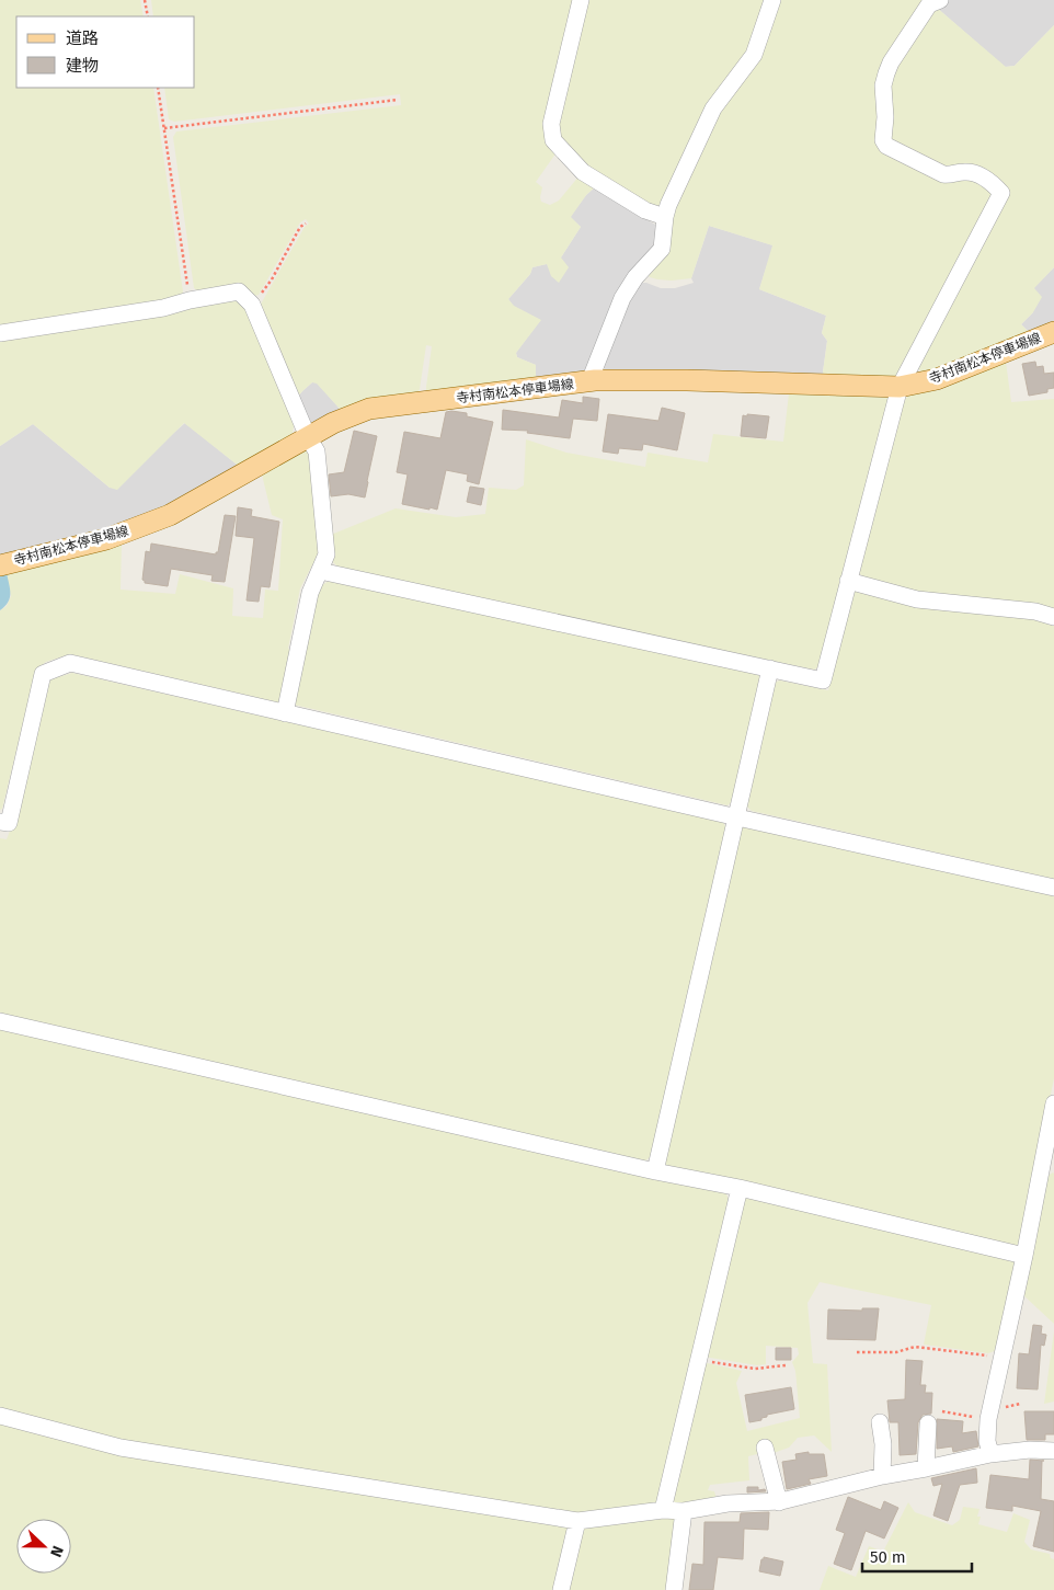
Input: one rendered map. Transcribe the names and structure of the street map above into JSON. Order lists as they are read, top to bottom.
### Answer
{
  "streets": {
    "main road": ["寺村南松本停車場線"]
  },
  "legend": ["道路", "建物"],
  "scale_bar": "50 m",
  "north": "right"
}
